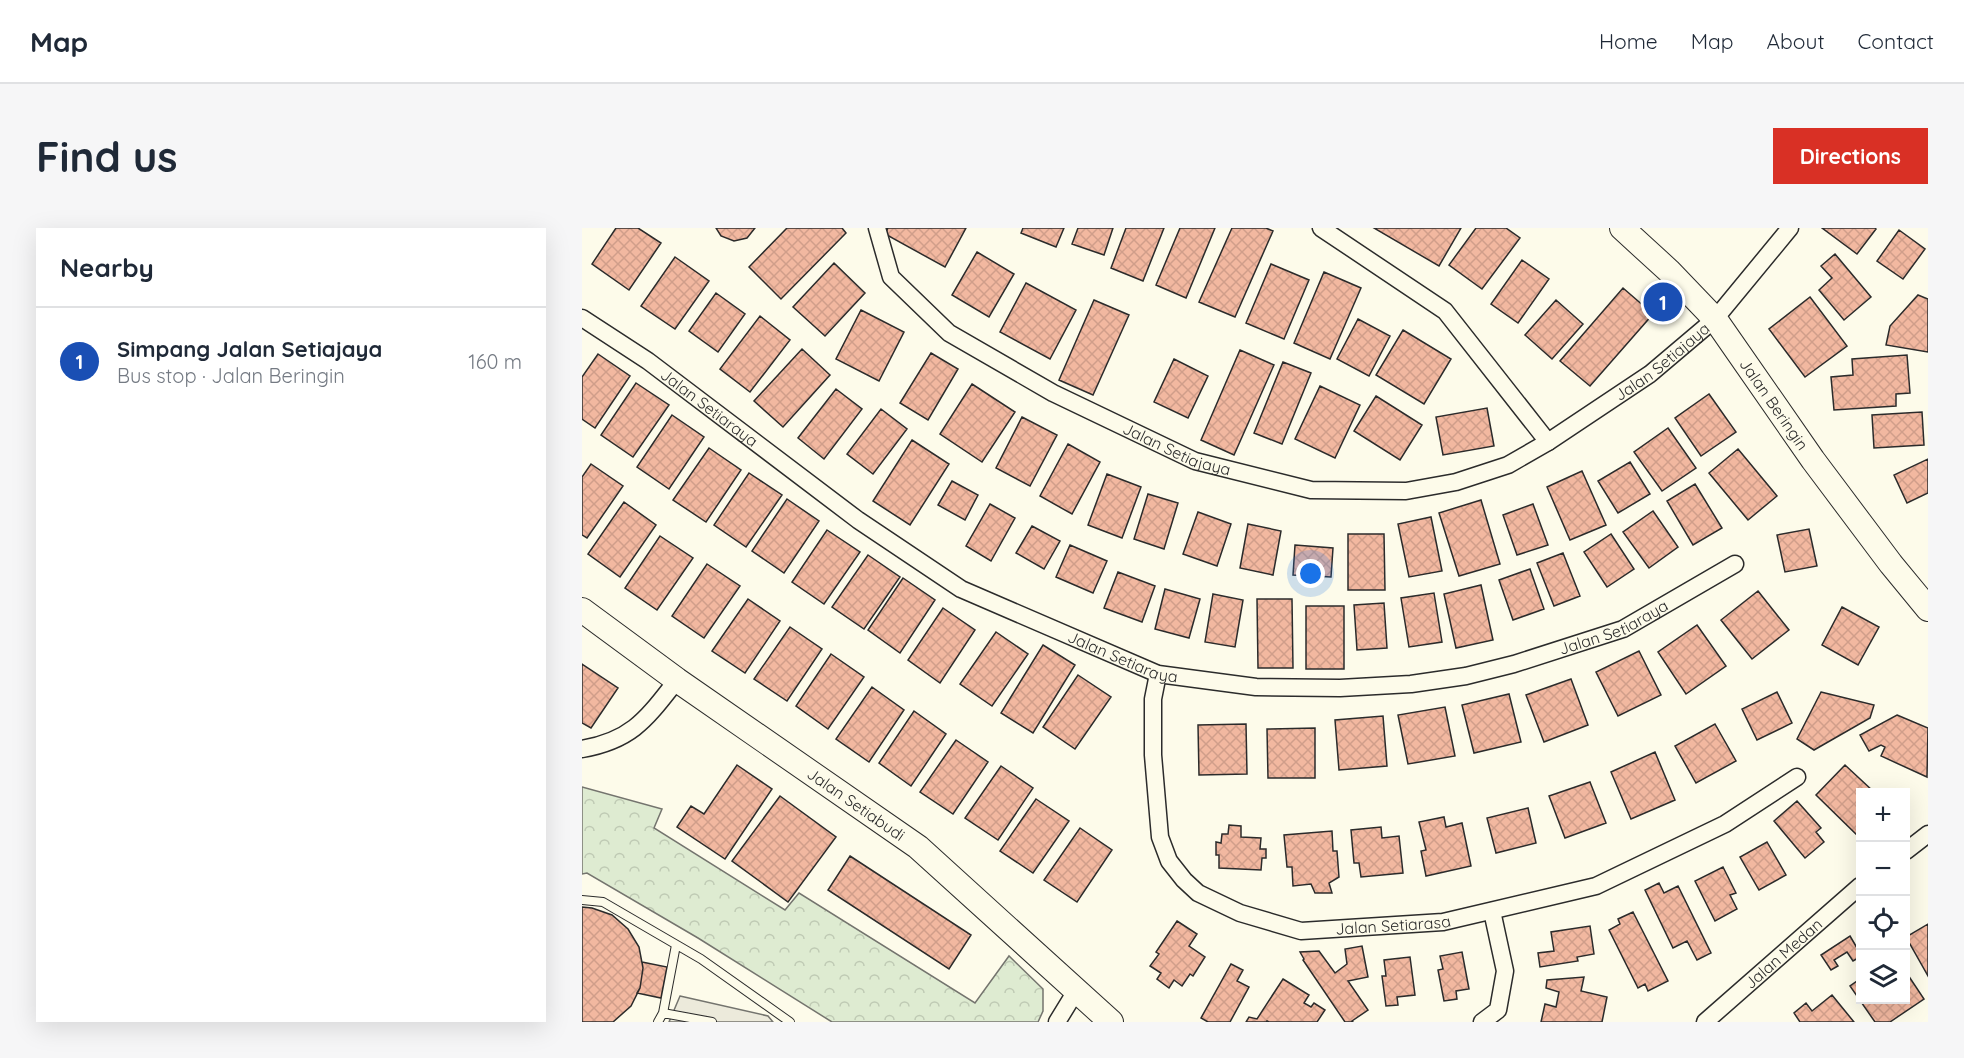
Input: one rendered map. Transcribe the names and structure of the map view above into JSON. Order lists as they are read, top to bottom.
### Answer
{
  "streets": {
    "street": [
      "Jalan Setiajaya",
      "Jalan Beringin",
      "Jalan Setiaraya",
      "Jalan Setiabudi",
      "Jalan Setiarasa",
      "Jalan Medan"
    ]
  },
  "crossings": [
    ["Jalan Setiajaya", "Jalan Beringin"],
    ["Jalan Setiaraya", "Jalan Setiarasa"]
  ],
  "page": {
    "header": "Map",
    "nav": [
      "Home",
      "Map",
      "About",
      "Contact"
    ],
    "buttons": "Directions",
    "title": "Find us",
    "heading": "Nearby",
    "pins": "1",
    "list": [
      {
        "mark": "1",
        "name": "Simpang Jalan Setiajaya",
        "note": "Bus stop · Jalan Beringin",
        "value": "160 m"
      }
    ],
    "map_buttons": ["+", "−"]
  }
}
